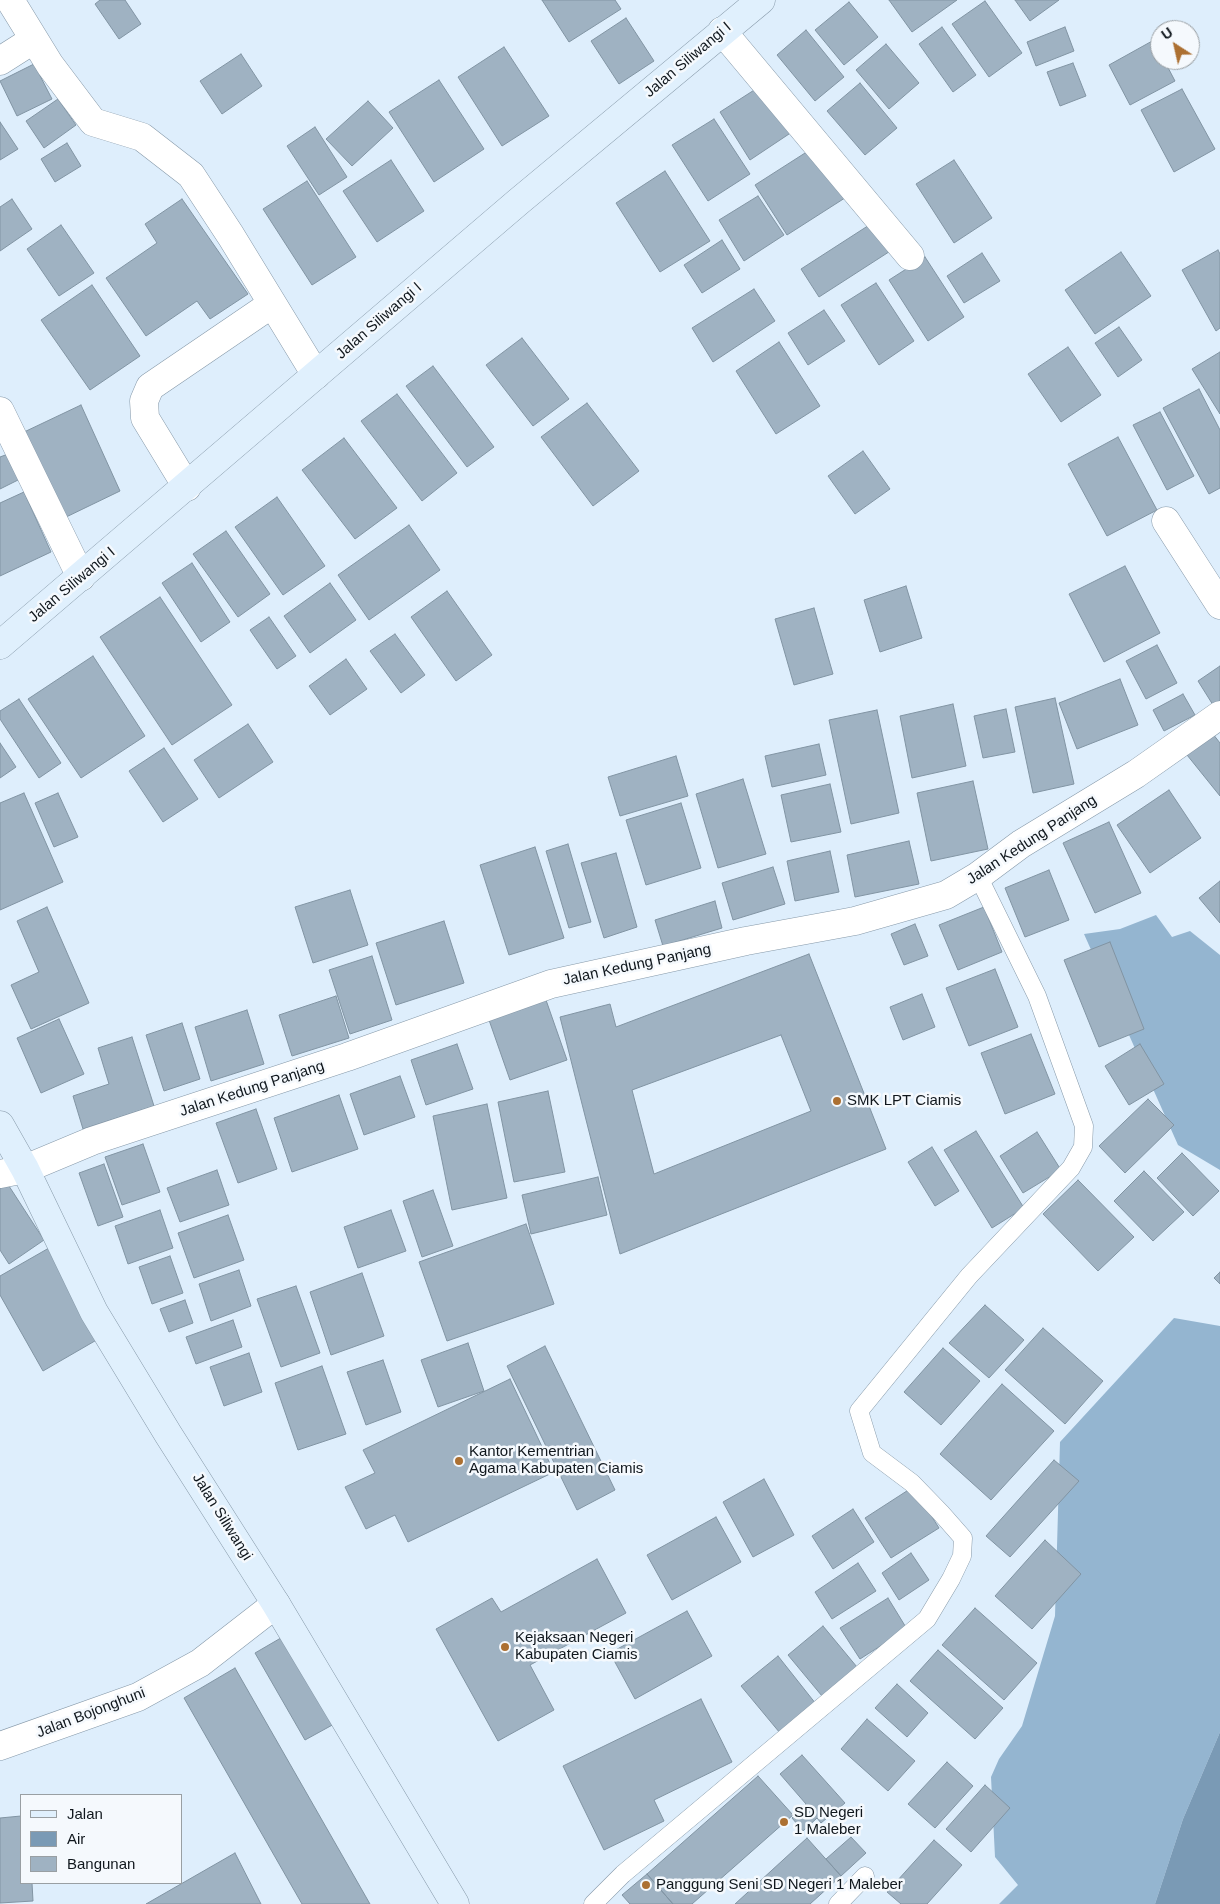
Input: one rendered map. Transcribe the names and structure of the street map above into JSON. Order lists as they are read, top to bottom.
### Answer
{
  "streets": {
    "main road": ["Jalan Siliwangi I", "Jalan Siliwangi"],
    "street": ["Jalan Kedung Panjang", "Jalan Bojonghuni"]
  },
  "crossings": [
    ["Jalan Kedung Panjang", "Jalan Siliwangi"],
    ["Jalan Siliwangi", "Jalan Bojonghuni"]
  ],
  "places": [
    "SMK LPT Ciamis",
    "Kantor Kementrian Agama Kabupaten Ciamis",
    "Kejaksaan Negeri Kabupaten Ciamis",
    "SD Negeri 1 Maleber",
    "Panggung Seni SD Negeri 1 Maleber"
  ],
  "legend": ["Jalan", "Air", "Bangunan"],
  "north": "top left"
}
